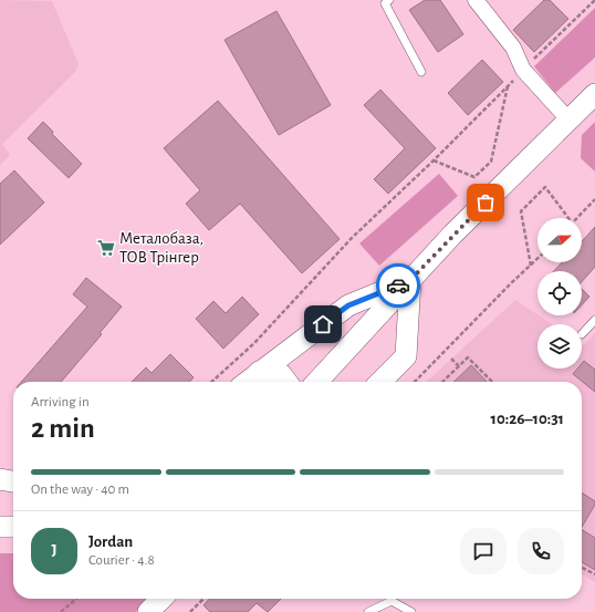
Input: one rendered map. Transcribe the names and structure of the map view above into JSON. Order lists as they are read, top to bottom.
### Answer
{
  "places": {
    "supermarket": ["Металобаза, ТОВ Трінгер"]
  },
  "north": "right",
  "page": {
    "heading": ["2 min", "Arriving in", "10:26–10:31"],
    "panel": ["Jordan", "Courier · 4.8"],
    "bar": "On the way · 40 m",
    "round": "J"
  }
}
